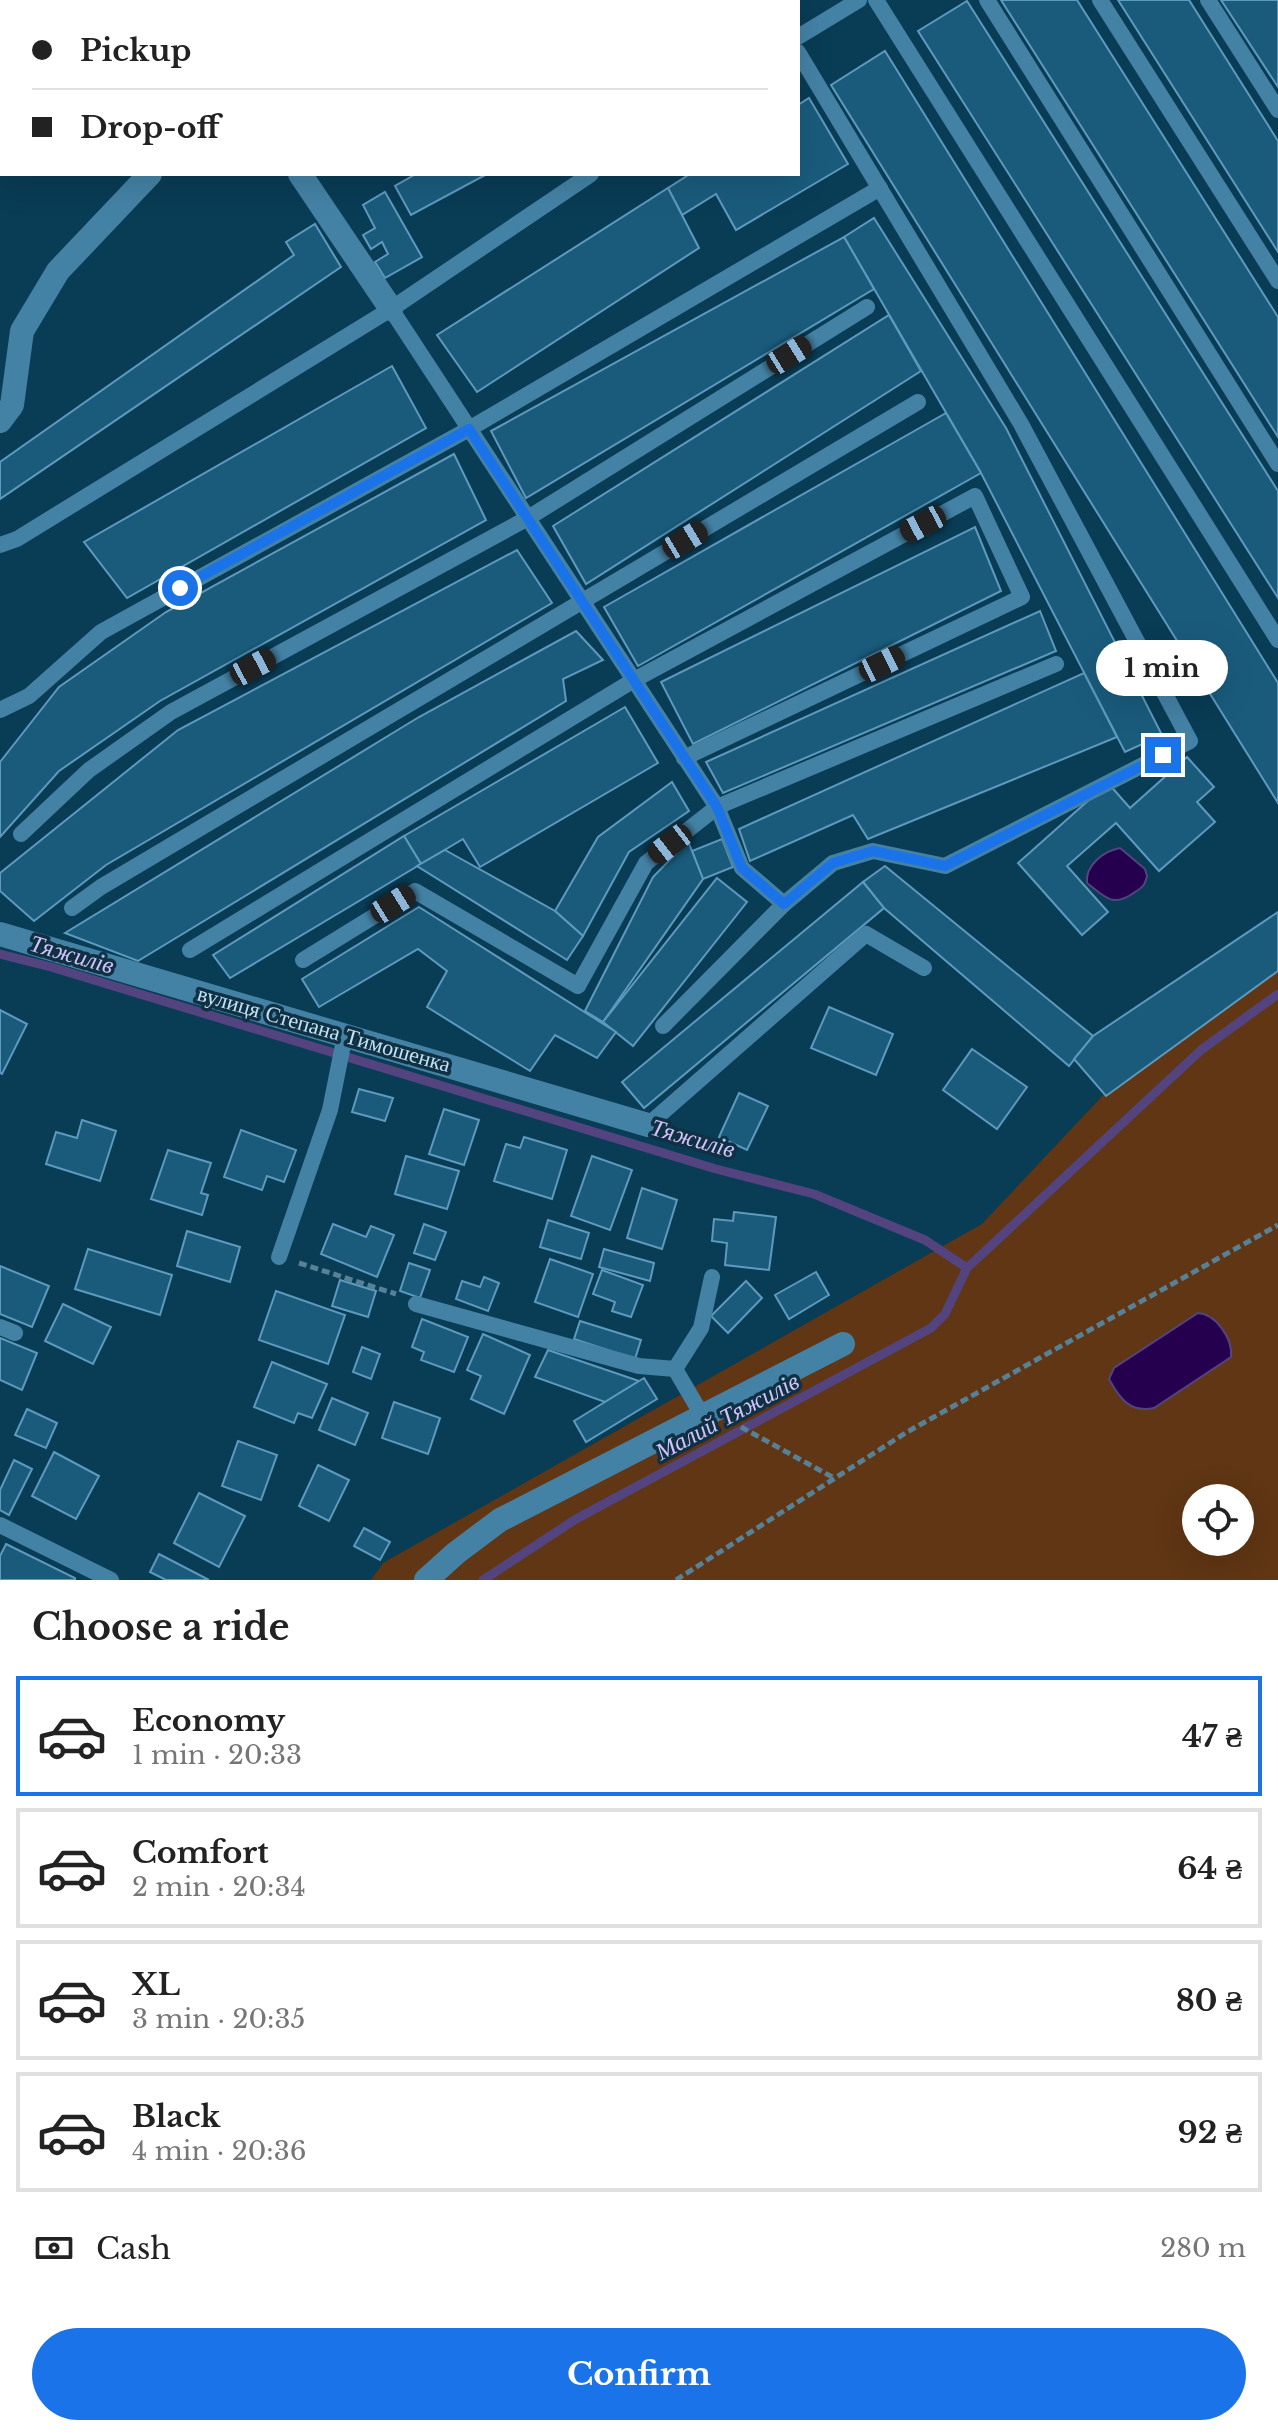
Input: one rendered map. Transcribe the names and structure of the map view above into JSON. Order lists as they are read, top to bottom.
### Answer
{
  "streets": {
    "street": ["вулиця Степана Тимошенка"]
  },
  "water": ["Тяжилів", "Малий Тяжилів"],
  "page": {
    "banner": ["Pickup", "Drop-off"],
    "bubble": "1 min",
    "heading": "Choose a ride",
    "list": [
      {
        "name": "Economy",
        "note": "1 min · 20:33",
        "value": "47 ₴"
      },
      {
        "name": "Comfort",
        "note": "2 min · 20:34",
        "value": "64 ₴"
      },
      {
        "name": "XL",
        "note": "3 min · 20:35",
        "value": "80 ₴"
      },
      {
        "name": "Black",
        "note": "4 min · 20:36",
        "value": "92 ₴"
      }
    ],
    "pay": ["Cash", "280 m"],
    "buttons": "Confirm"
  }
}
